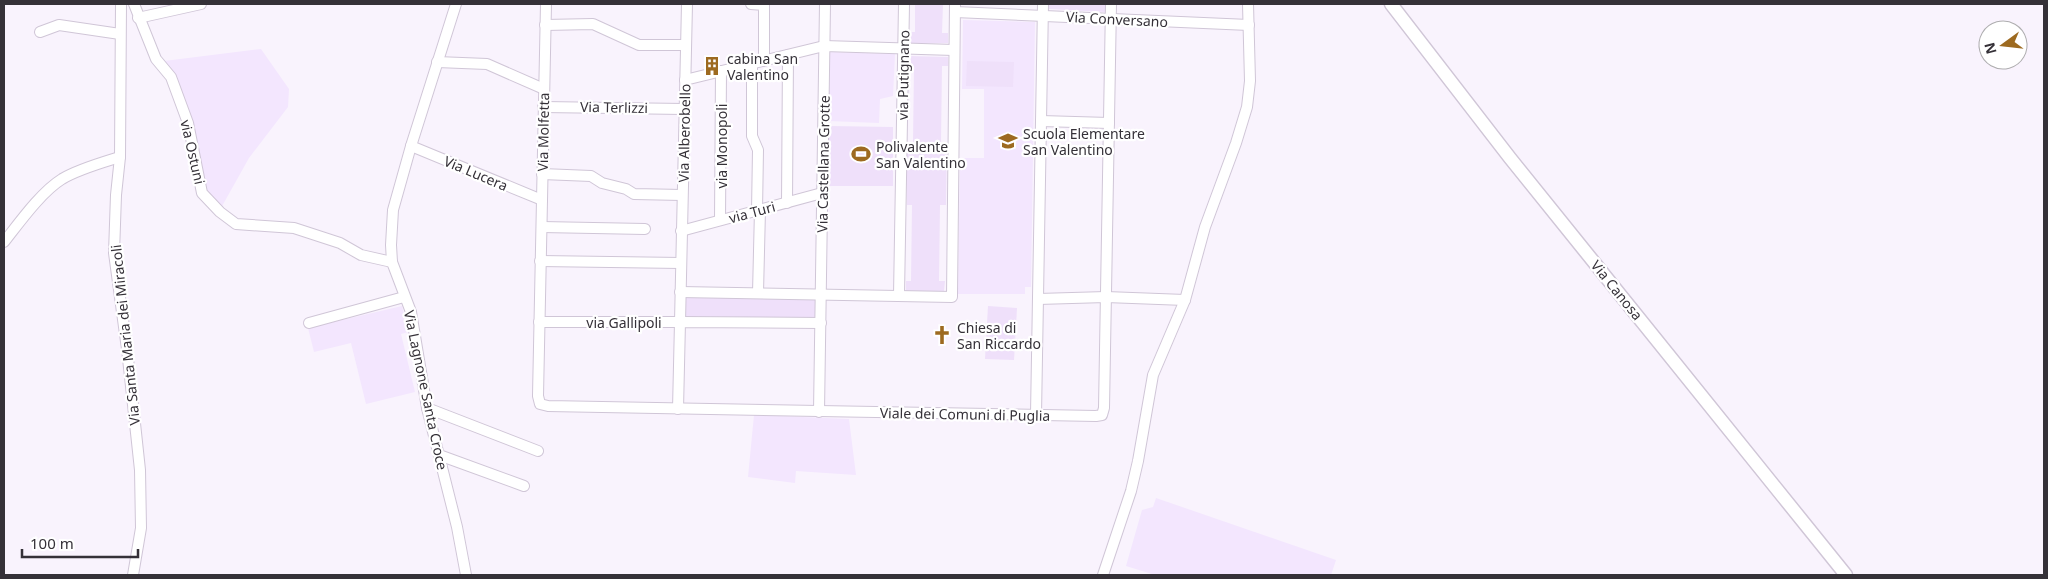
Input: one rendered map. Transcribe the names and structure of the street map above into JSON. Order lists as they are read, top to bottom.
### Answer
{
  "streets": {
    "main road": ["Via Canosa"],
    "street": [
      "Via Conversano",
      "via Putignano",
      "Via Terlizzi",
      "Via Molfetta",
      "Via Alberobello",
      "via Monopoli",
      "via Ostuni",
      "Via Castellana Grotte",
      "Via Lucera",
      "via Turi",
      "via Gallipoli",
      "Via Santa Maria dei Miracoli",
      "Via Lagnone Santa Croce",
      "Viale dei Comuni di Puglia"
    ]
  },
  "crossings": [
    ["Via Terlizzi", "Via Molfetta"],
    ["Via Terlizzi", "Via Alberobello"],
    ["Via Molfetta", "Via Lucera"],
    ["Via Alberobello", "via Turi"],
    ["Via Alberobello", "via Gallipoli"],
    ["via Monopoli", "via Turi"],
    ["via Ostuni", "Via Lagnone Santa Croce"],
    ["Via Castellana Grotte", "via Turi"],
    ["Via Lucera", "Via Lagnone Santa Croce"],
    ["via Gallipoli", "Viale dei Comuni di Puglia"]
  ],
  "places": {
    "building": ["cabina San Valentino"],
    "school or university": ["Scuola Elementare San Valentino"],
    "sports": ["Polivalente San Valentino"],
    "church": ["Chiesa di San Riccardo"]
  },
  "scale_bar": "100 m",
  "north": "left"
}
